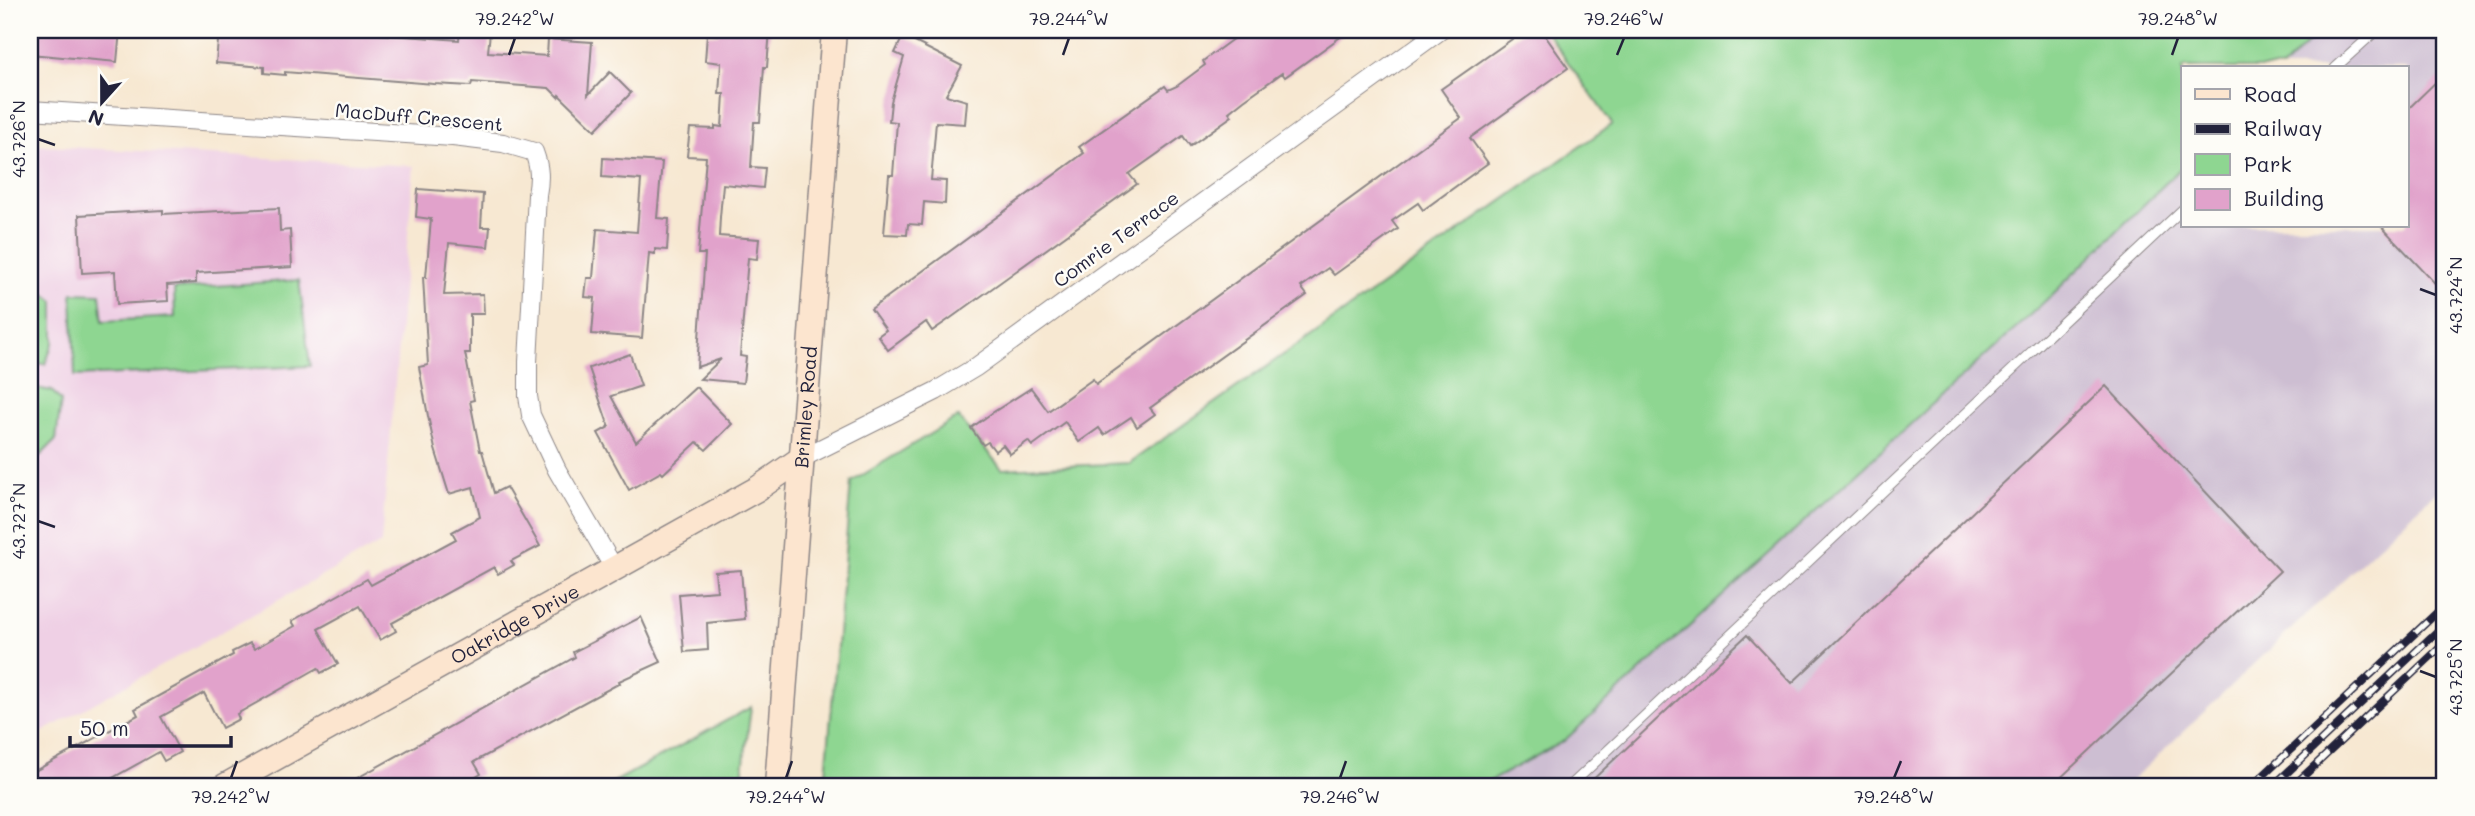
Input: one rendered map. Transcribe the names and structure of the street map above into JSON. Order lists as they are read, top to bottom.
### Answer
{
  "streets": {
    "main road": ["Brimley Road", "Oakridge Drive"],
    "street": ["MacDuff Crescent", "Comrie Terrace"]
  },
  "crossings": [
    ["MacDuff Crescent", "Oakridge Drive"],
    ["Comrie Terrace", "Brimley Road"],
    ["Comrie Terrace", "Oakridge Drive"],
    ["Brimley Road", "Oakridge Drive"]
  ],
  "legend": [
    "Road",
    "Railway",
    "Park",
    "Building"
  ],
  "scale_bar": "50 m",
  "north": "bottom",
  "coordinates": [
    "79.242°W",
    "79.244°W",
    "79.246°W",
    "79.248°W",
    "43.726°N",
    "43.724°N",
    "43.727°N",
    "43.725°N"
  ]
}
